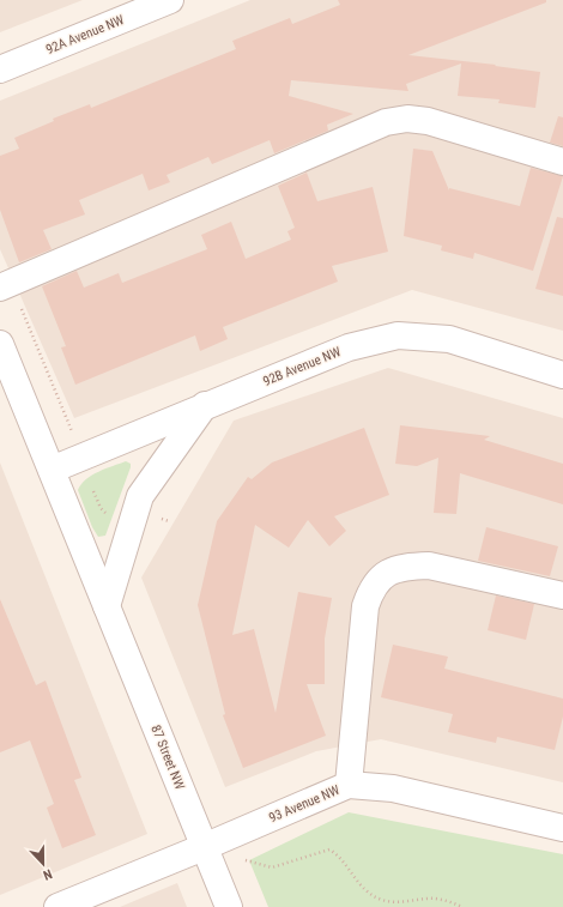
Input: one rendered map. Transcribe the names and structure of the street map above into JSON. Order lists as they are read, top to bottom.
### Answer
{
  "streets": {
    "street": [
      "92A Avenue NW",
      "92B Avenue NW",
      "87 Street NW",
      "93 Avenue NW"
    ]
  },
  "crossings": [
    ["92B Avenue NW", "87 Street NW"],
    ["87 Street NW", "93 Avenue NW"]
  ],
  "north": "bottom"
}
